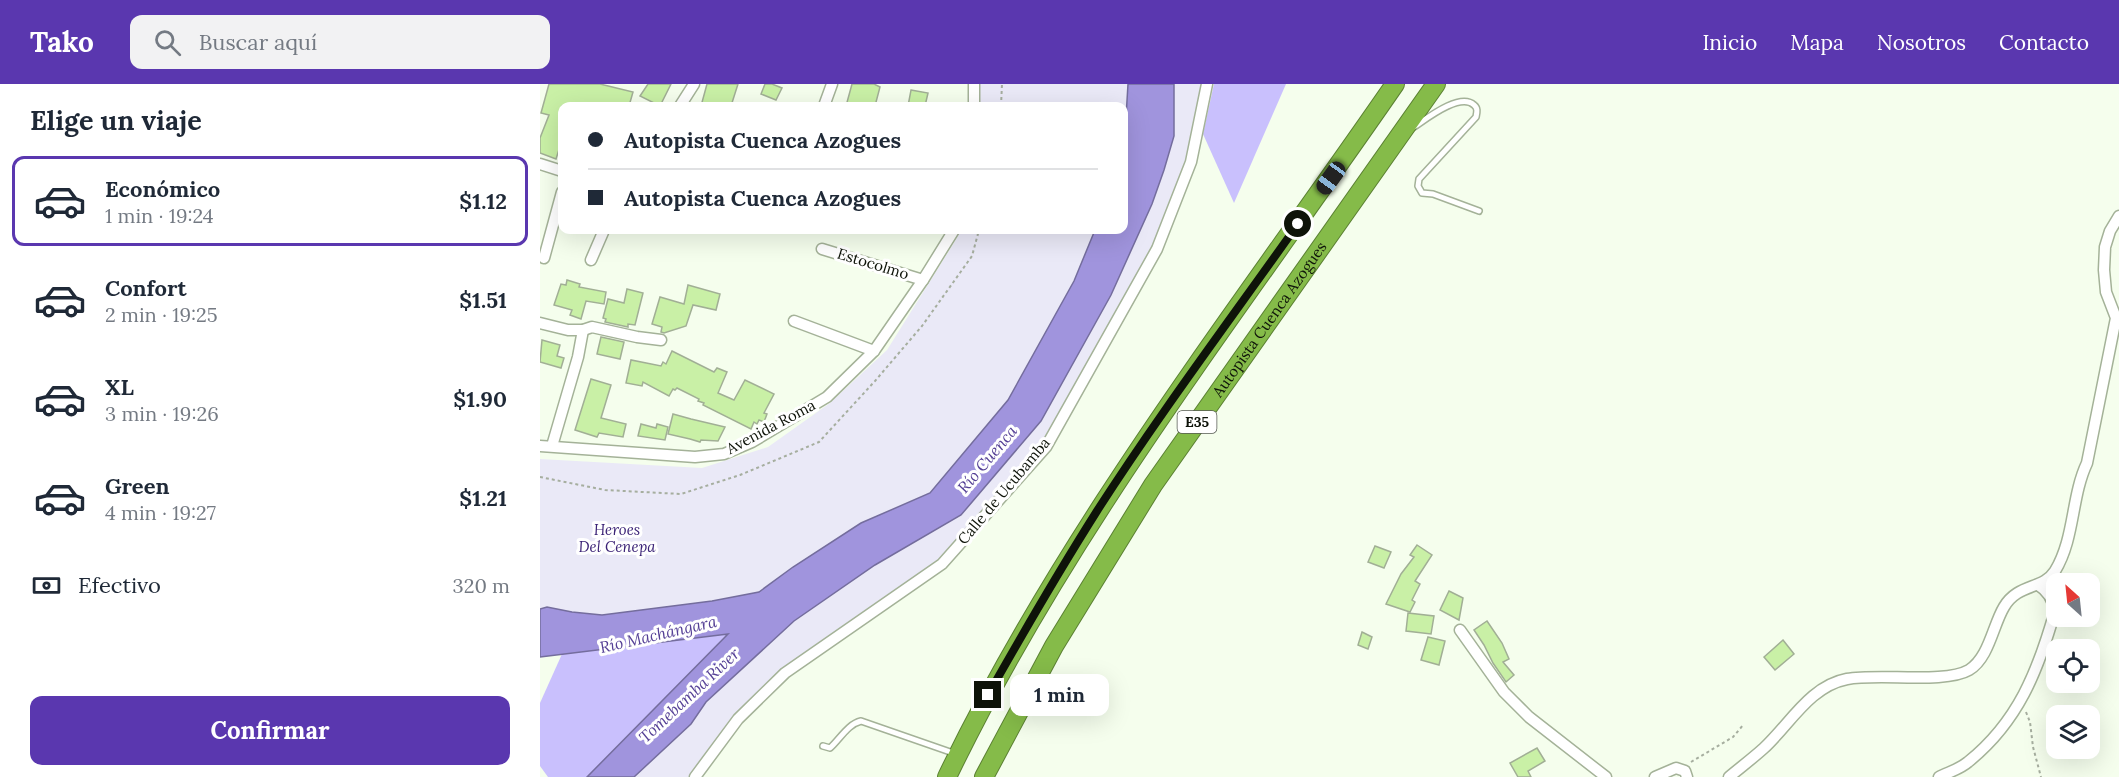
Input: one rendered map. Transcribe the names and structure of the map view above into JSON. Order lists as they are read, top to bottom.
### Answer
{
  "streets": {
    "highway": ["Autopista Cuenca Azogues", "E35"],
    "street": ["Estocolmo", "Avenida Roma", "Calle de Ucubamba"]
  },
  "crossings": [
    ["Estocolmo", "Avenida Roma"]
  ],
  "water": ["Río Cuenca", "Río Machángara", "Tomebamba River"],
  "parks": ["Heroes Del Cenepa"],
  "north": "top left",
  "page": {
    "header": "Tako",
    "search": "Buscar aquí",
    "nav": [
      "Inicio",
      "Mapa",
      "Nosotros",
      "Contacto"
    ],
    "heading": "Elige un viaje",
    "banner": ["Autopista Cuenca Azogues", "Autopista Cuenca Azogues"],
    "list": [
      {
        "name": "Económico",
        "note": "1 min · 19:24",
        "value": "$1.12"
      },
      {
        "name": "Confort",
        "note": "2 min · 19:25",
        "value": "$1.51"
      },
      {
        "name": "XL",
        "note": "3 min · 19:26",
        "value": "$1.90"
      },
      {
        "name": "Green",
        "note": "4 min · 19:27",
        "value": "$1.21"
      }
    ],
    "pay": ["Efectivo", "320 m"],
    "bubble": "1 min",
    "buttons": "Confirmar"
  }
}
